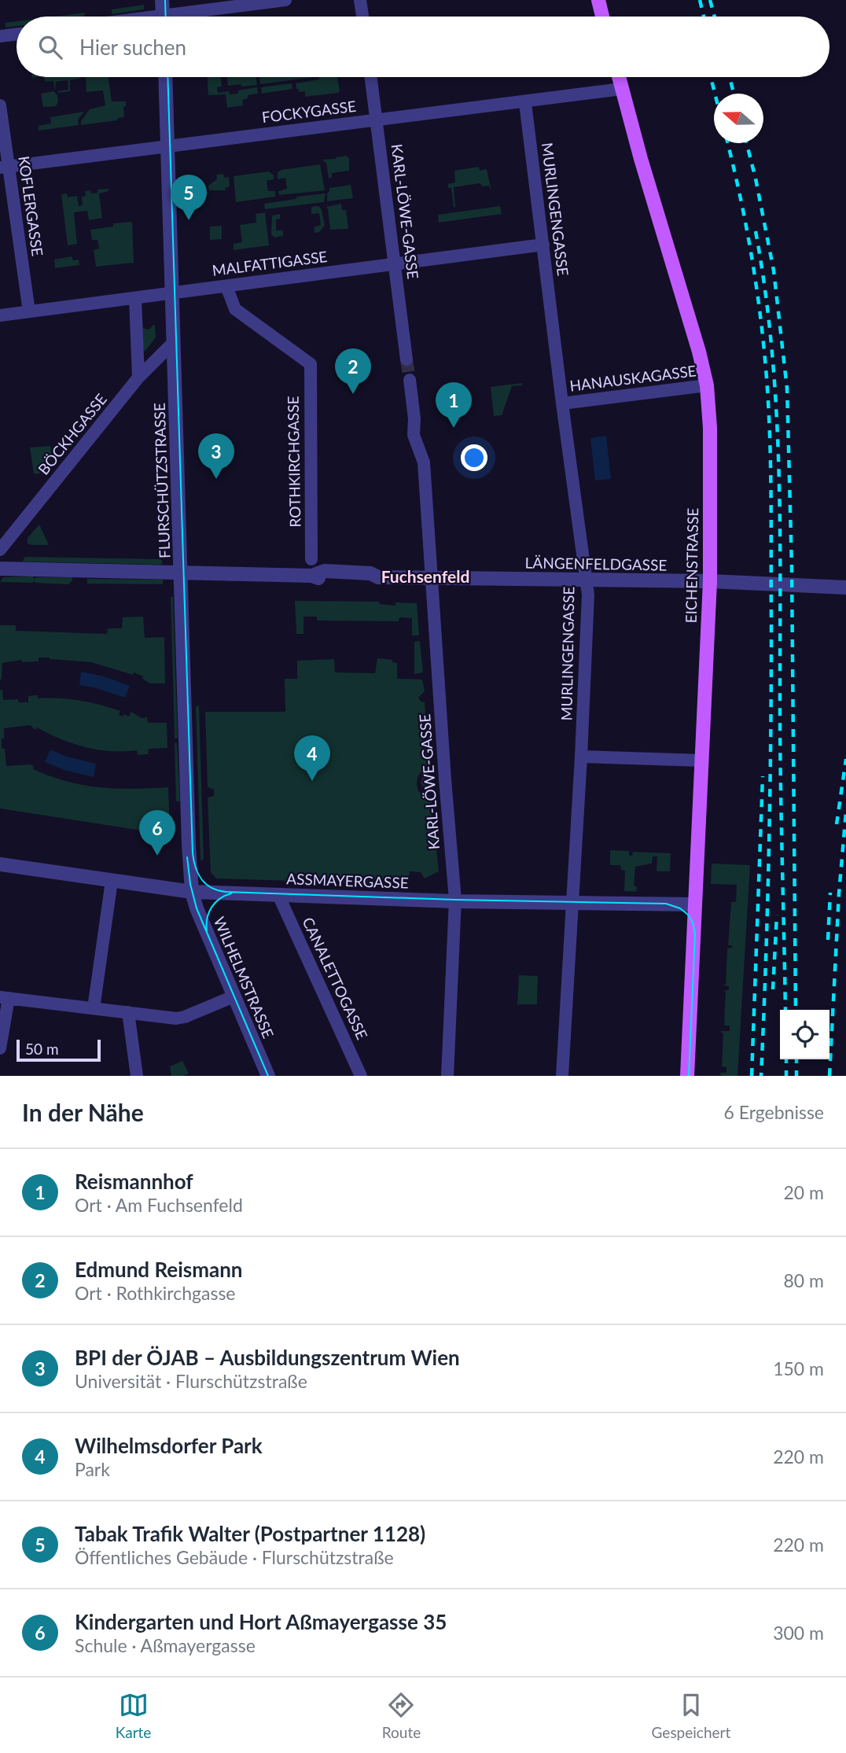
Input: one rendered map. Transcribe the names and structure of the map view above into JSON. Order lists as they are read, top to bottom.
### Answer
{
  "streets": {
    "main road": ["EICHENSTRASSE"],
    "street": [
      "FOCKYGASSE",
      "KOFLERGASSE",
      "MURLINGENGASSE",
      "KARL-LÖWE-GASSE",
      "MALFATTIGASSE",
      "HANAUSKAGASSE",
      "BÖCKHGASSE",
      "ROTHKIRCHGASSE",
      "FLURSCHÜTZSTRASSE",
      "LÄNGENFELDGASSE",
      "ASSMAYERGASSE",
      "WILHELMSTRASSE",
      "CANALETTOGASSE"
    ]
  },
  "crossings": [
    ["FOCKYGASSE", "KOFLERGASSE"],
    ["FOCKYGASSE", "MURLINGENGASSE"],
    ["FOCKYGASSE", "KARL-LÖWE-GASSE"],
    ["FOCKYGASSE", "FLURSCHÜTZSTRASSE"],
    ["FOCKYGASSE", "EICHENSTRASSE"],
    ["KOFLERGASSE", "MALFATTIGASSE"],
    ["MURLINGENGASSE", "MALFATTIGASSE"],
    ["MURLINGENGASSE", "HANAUSKAGASSE"],
    ["MURLINGENGASSE", "LÄNGENFELDGASSE"],
    ["MURLINGENGASSE", "ASSMAYERGASSE"],
    ["KARL-LÖWE-GASSE", "MALFATTIGASSE"],
    ["KARL-LÖWE-GASSE", "LÄNGENFELDGASSE"],
    ["KARL-LÖWE-GASSE", "ASSMAYERGASSE"],
    ["MALFATTIGASSE", "ROTHKIRCHGASSE"],
    ["MALFATTIGASSE", "FLURSCHÜTZSTRASSE"],
    ["HANAUSKAGASSE", "EICHENSTRASSE"],
    ["BÖCKHGASSE", "FLURSCHÜTZSTRASSE"],
    ["FLURSCHÜTZSTRASSE", "LÄNGENFELDGASSE"],
    ["FLURSCHÜTZSTRASSE", "ASSMAYERGASSE"],
    ["FLURSCHÜTZSTRASSE", "WILHELMSTRASSE"],
    ["LÄNGENFELDGASSE", "EICHENSTRASSE"],
    ["EICHENSTRASSE", "ASSMAYERGASSE"],
    ["ASSMAYERGASSE", "WILHELMSTRASSE"],
    ["ASSMAYERGASSE", "CANALETTOGASSE"]
  ],
  "districts": ["Fuchsenfeld"],
  "scale_bar": "50 m",
  "north": "left",
  "page": {
    "search": "Hier suchen",
    "pins": [
      "5",
      "2",
      "1",
      "3",
      "4",
      "6"
    ],
    "scale": "50 m",
    "heading": ["In der Nähe", "6 Ergebnisse"],
    "list": [
      {
        "mark": "1",
        "name": "Reismannhof",
        "note": "Ort · Am Fuchsenfeld",
        "value": "20 m"
      },
      {
        "mark": "2",
        "name": "Edmund Reismann",
        "note": "Ort · Rothkirchgasse",
        "value": "80 m"
      },
      {
        "mark": "3",
        "name": "BPI der ÖJAB – Ausbildungszentrum Wien",
        "note": "Universität · Flurschützstraße",
        "value": "150 m"
      },
      {
        "mark": "4",
        "name": "Wilhelmsdorfer Park",
        "note": "Park",
        "value": "220 m"
      },
      {
        "mark": "5",
        "name": "Tabak Trafik Walter (Postpartner 1128)",
        "note": "Öffentliches Gebäude · Flurschützstraße",
        "value": "220 m"
      },
      {
        "mark": "6",
        "name": "Kindergarten und Hort Aßmayergasse 35",
        "note": "Schule · Aßmayergasse",
        "value": "300 m"
      }
    ],
    "nav": ["Karte", "Route", "Gespeichert"]
  }
}
